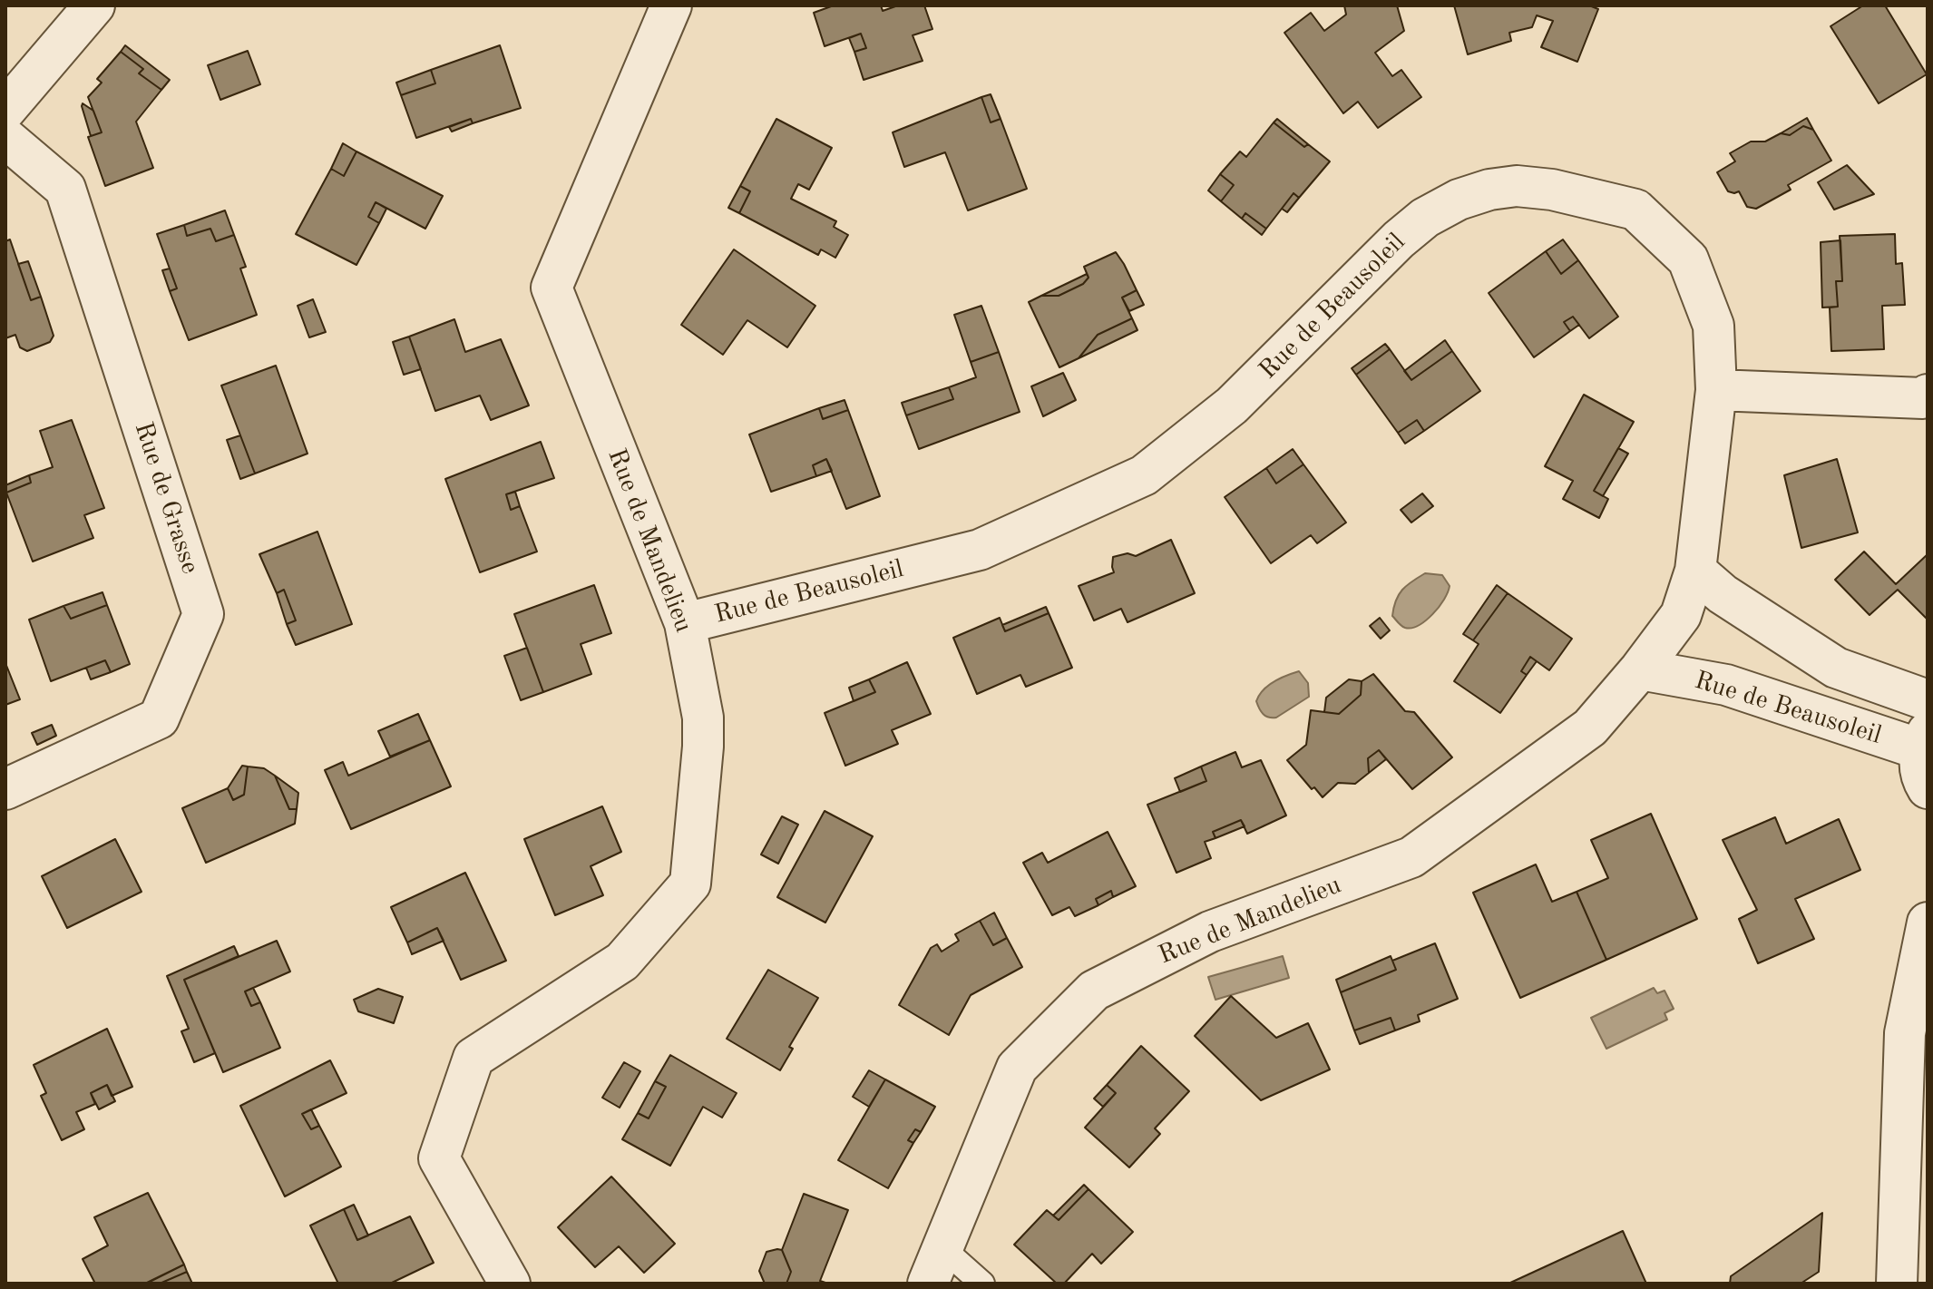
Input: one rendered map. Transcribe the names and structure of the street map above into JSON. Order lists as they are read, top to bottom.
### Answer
{
  "streets": {
    "street": ["Rue de Beausoleil", "Rue de Grasse", "Rue de Mandelieu"]
  },
  "crossings": [
    ["Rue de Beausoleil", "Rue de Mandelieu"]
  ]
}
